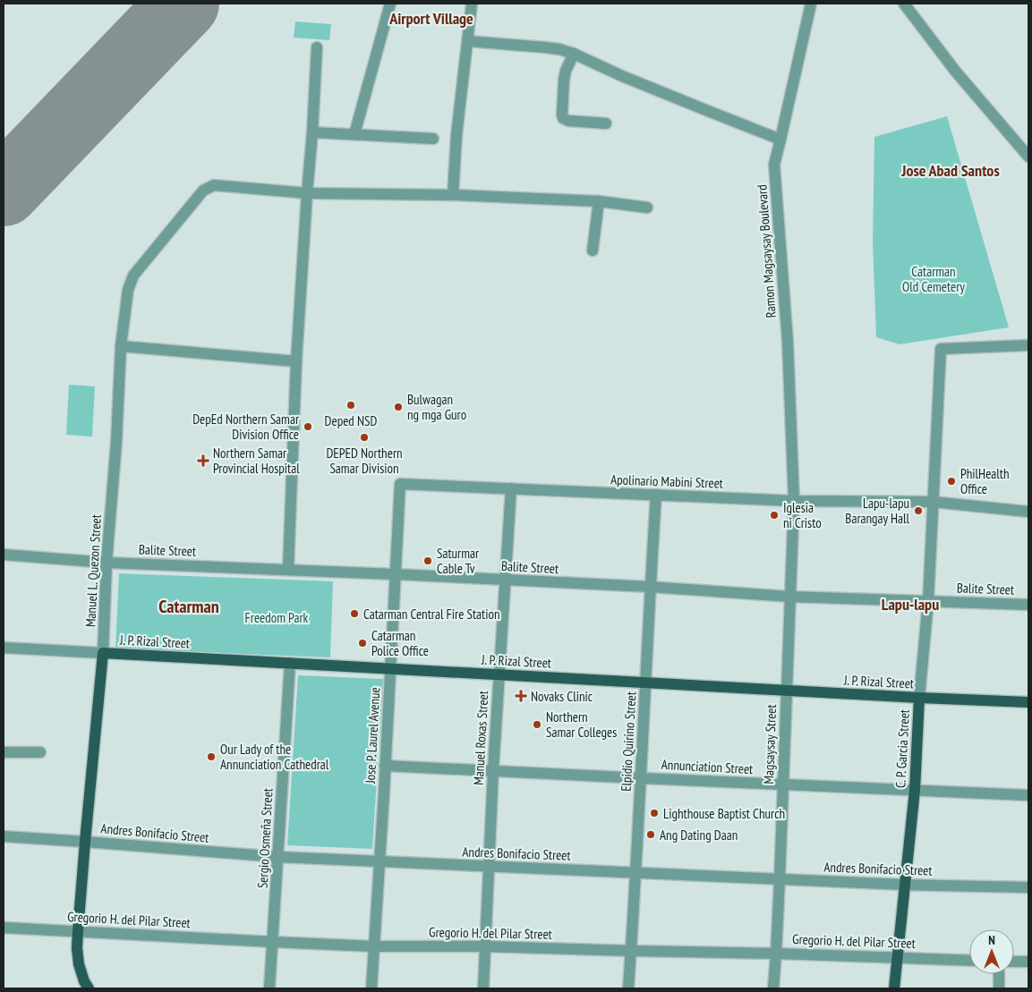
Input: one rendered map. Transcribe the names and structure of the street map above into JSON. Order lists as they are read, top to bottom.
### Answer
{
  "streets": {
    "main road": ["Manuel L. Quezon Street", "J. P. Rizal Street", "C. P. Garcia Street"],
    "street": [
      "Ramon Magsaysay Boulevard",
      "Apolinario Mabini Street",
      "Balite Street",
      "Jose P. Laurel Avenue",
      "Manuel Roxas Street",
      "Elpidio Quirino Street",
      "Magsaysay Street",
      "Annunciation Street",
      "Andres Bonifacio Street",
      "Sergio Osmeña Street",
      "Gregorio H. del Pilar Street"
    ]
  },
  "crossings": [
    ["Ramon Magsaysay Boulevard", "Apolinario Mabini Street"],
    ["Ramon Magsaysay Boulevard", "Magsaysay Street"],
    ["Apolinario Mabini Street", "Jose P. Laurel Avenue"],
    ["Apolinario Mabini Street", "Manuel Roxas Street"],
    ["Apolinario Mabini Street", "Elpidio Quirino Street"],
    ["Apolinario Mabini Street", "Magsaysay Street"],
    ["Apolinario Mabini Street", "C. P. Garcia Street"],
    ["Balite Street", "Manuel L. Quezon Street"],
    ["Balite Street", "Jose P. Laurel Avenue"],
    ["Balite Street", "Manuel Roxas Street"],
    ["Balite Street", "Elpidio Quirino Street"],
    ["Balite Street", "Magsaysay Street"],
    ["Balite Street", "C. P. Garcia Street"],
    ["Manuel L. Quezon Street", "J. P. Rizal Street"],
    ["Manuel L. Quezon Street", "Andres Bonifacio Street"],
    ["Manuel L. Quezon Street", "Gregorio H. del Pilar Street"],
    ["J. P. Rizal Street", "Jose P. Laurel Avenue"],
    ["J. P. Rizal Street", "Manuel Roxas Street"],
    ["J. P. Rizal Street", "Elpidio Quirino Street"],
    ["J. P. Rizal Street", "Magsaysay Street"],
    ["J. P. Rizal Street", "C. P. Garcia Street"],
    ["J. P. Rizal Street", "Sergio Osmeña Street"],
    ["Jose P. Laurel Avenue", "Annunciation Street"],
    ["Jose P. Laurel Avenue", "Andres Bonifacio Street"],
    ["Jose P. Laurel Avenue", "Gregorio H. del Pilar Street"],
    ["Manuel Roxas Street", "Annunciation Street"],
    ["Manuel Roxas Street", "Andres Bonifacio Street"],
    ["Manuel Roxas Street", "Gregorio H. del Pilar Street"],
    ["Elpidio Quirino Street", "Annunciation Street"],
    ["Elpidio Quirino Street", "Andres Bonifacio Street"],
    ["Elpidio Quirino Street", "Gregorio H. del Pilar Street"],
    ["Magsaysay Street", "Annunciation Street"],
    ["Magsaysay Street", "Andres Bonifacio Street"],
    ["Magsaysay Street", "Gregorio H. del Pilar Street"],
    ["C. P. Garcia Street", "Annunciation Street"],
    ["C. P. Garcia Street", "Andres Bonifacio Street"],
    ["C. P. Garcia Street", "Gregorio H. del Pilar Street"],
    ["Andres Bonifacio Street", "Sergio Osmeña Street"],
    ["Sergio Osmeña Street", "Gregorio H. del Pilar Street"]
  ],
  "districts": [
    "Airport Village",
    "Jose Abad Santos",
    "Lapu-lapu",
    "Catarman"
  ],
  "parks": ["Catarman Old Cemetery", "Freedom Park"],
  "places": {
    "other": [
      "Deped NSD",
      "Bulwagan ng mga Guro",
      "DepEd Northern Samar Division Office",
      "DEPED Northern Samar Division",
      "PhilHealth Office",
      "Lapu-lapu Barangay Hall",
      "Iglesia ni Cristo",
      "Saturmar Cable Tv",
      "Catarman Central Fire Station",
      "Catarman Police Office",
      "Northern Samar Colleges",
      "Our Lady of the Annunciation Cathedral",
      "Lighthouse Baptist Church",
      "Ang Dating Daan"
    ],
    "health": ["Northern Samar Provincial Hospital", "Novaks Clinic"]
  },
  "north": "top"
}
